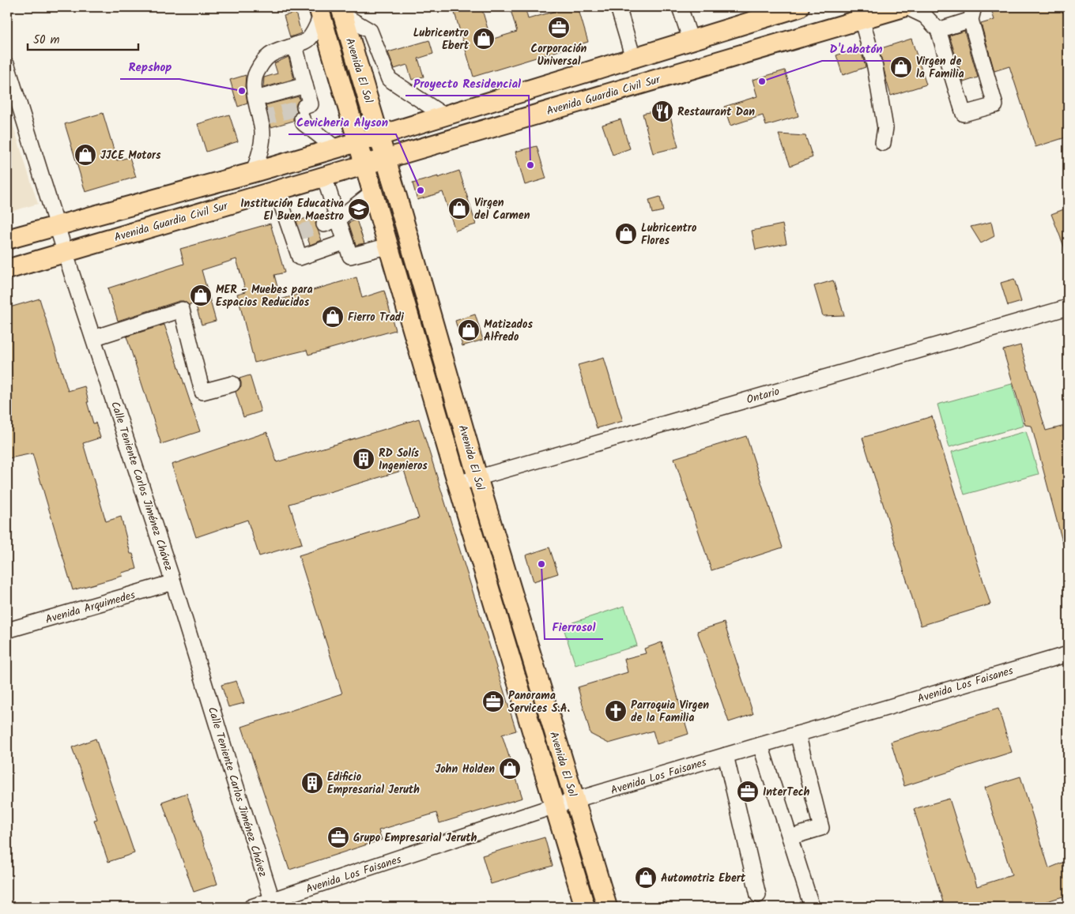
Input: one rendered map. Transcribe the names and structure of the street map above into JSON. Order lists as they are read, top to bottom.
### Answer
{
  "streets": {
    "main road": ["Avenida El Sol", "Avenida Guardia Civil Sur"],
    "street": [
      "Ontario",
      "Calle Teniente Carlos Jiménez Chávez",
      "Avenida Arquimedes",
      "Avenida Los Faisanes"
    ]
  },
  "crossings": [
    ["Avenida El Sol", "Avenida Guardia Civil Sur"],
    ["Avenida El Sol", "Ontario"],
    ["Avenida El Sol", "Avenida Los Faisanes"],
    ["Avenida Guardia Civil Sur", "Calle Teniente Carlos Jiménez Chávez"],
    ["Calle Teniente Carlos Jiménez Chávez", "Avenida Arquimedes"],
    ["Calle Teniente Carlos Jiménez Chávez", "Avenida Los Faisanes"]
  ],
  "places": {
    "office": [
      "Corporación Universal",
      "Panorama Services S.A.",
      "InterTech",
      "Grupo Empresarial Jeruth"
    ],
    "shop": [
      "Lubricentro Ebert",
      "Virgen de la Familia",
      "JJCE Motors",
      "Virgen del Carmen",
      "Lubricentro Flores",
      "MER - Muebes para Espacios Reducidos",
      "Fierro Tradi",
      "Matizados Alfredo",
      "John Holden",
      "Automotriz Ebert"
    ],
    "other": [
      "D'Labatón",
      "Repshop",
      "Proyecto Residencial",
      "Cevicheria Alyson",
      "Fierrosol"
    ],
    "restaurant": ["Restaurant Dan"],
    "school or university": ["Institución Educativa El Buen Maestro"],
    "building": ["RD Solís Ingenieros", "Edificio Empresarial Jeruth"],
    "church": ["Parroquia Virgen de la Familia"]
  },
  "scale_bar": "50 m"
}
